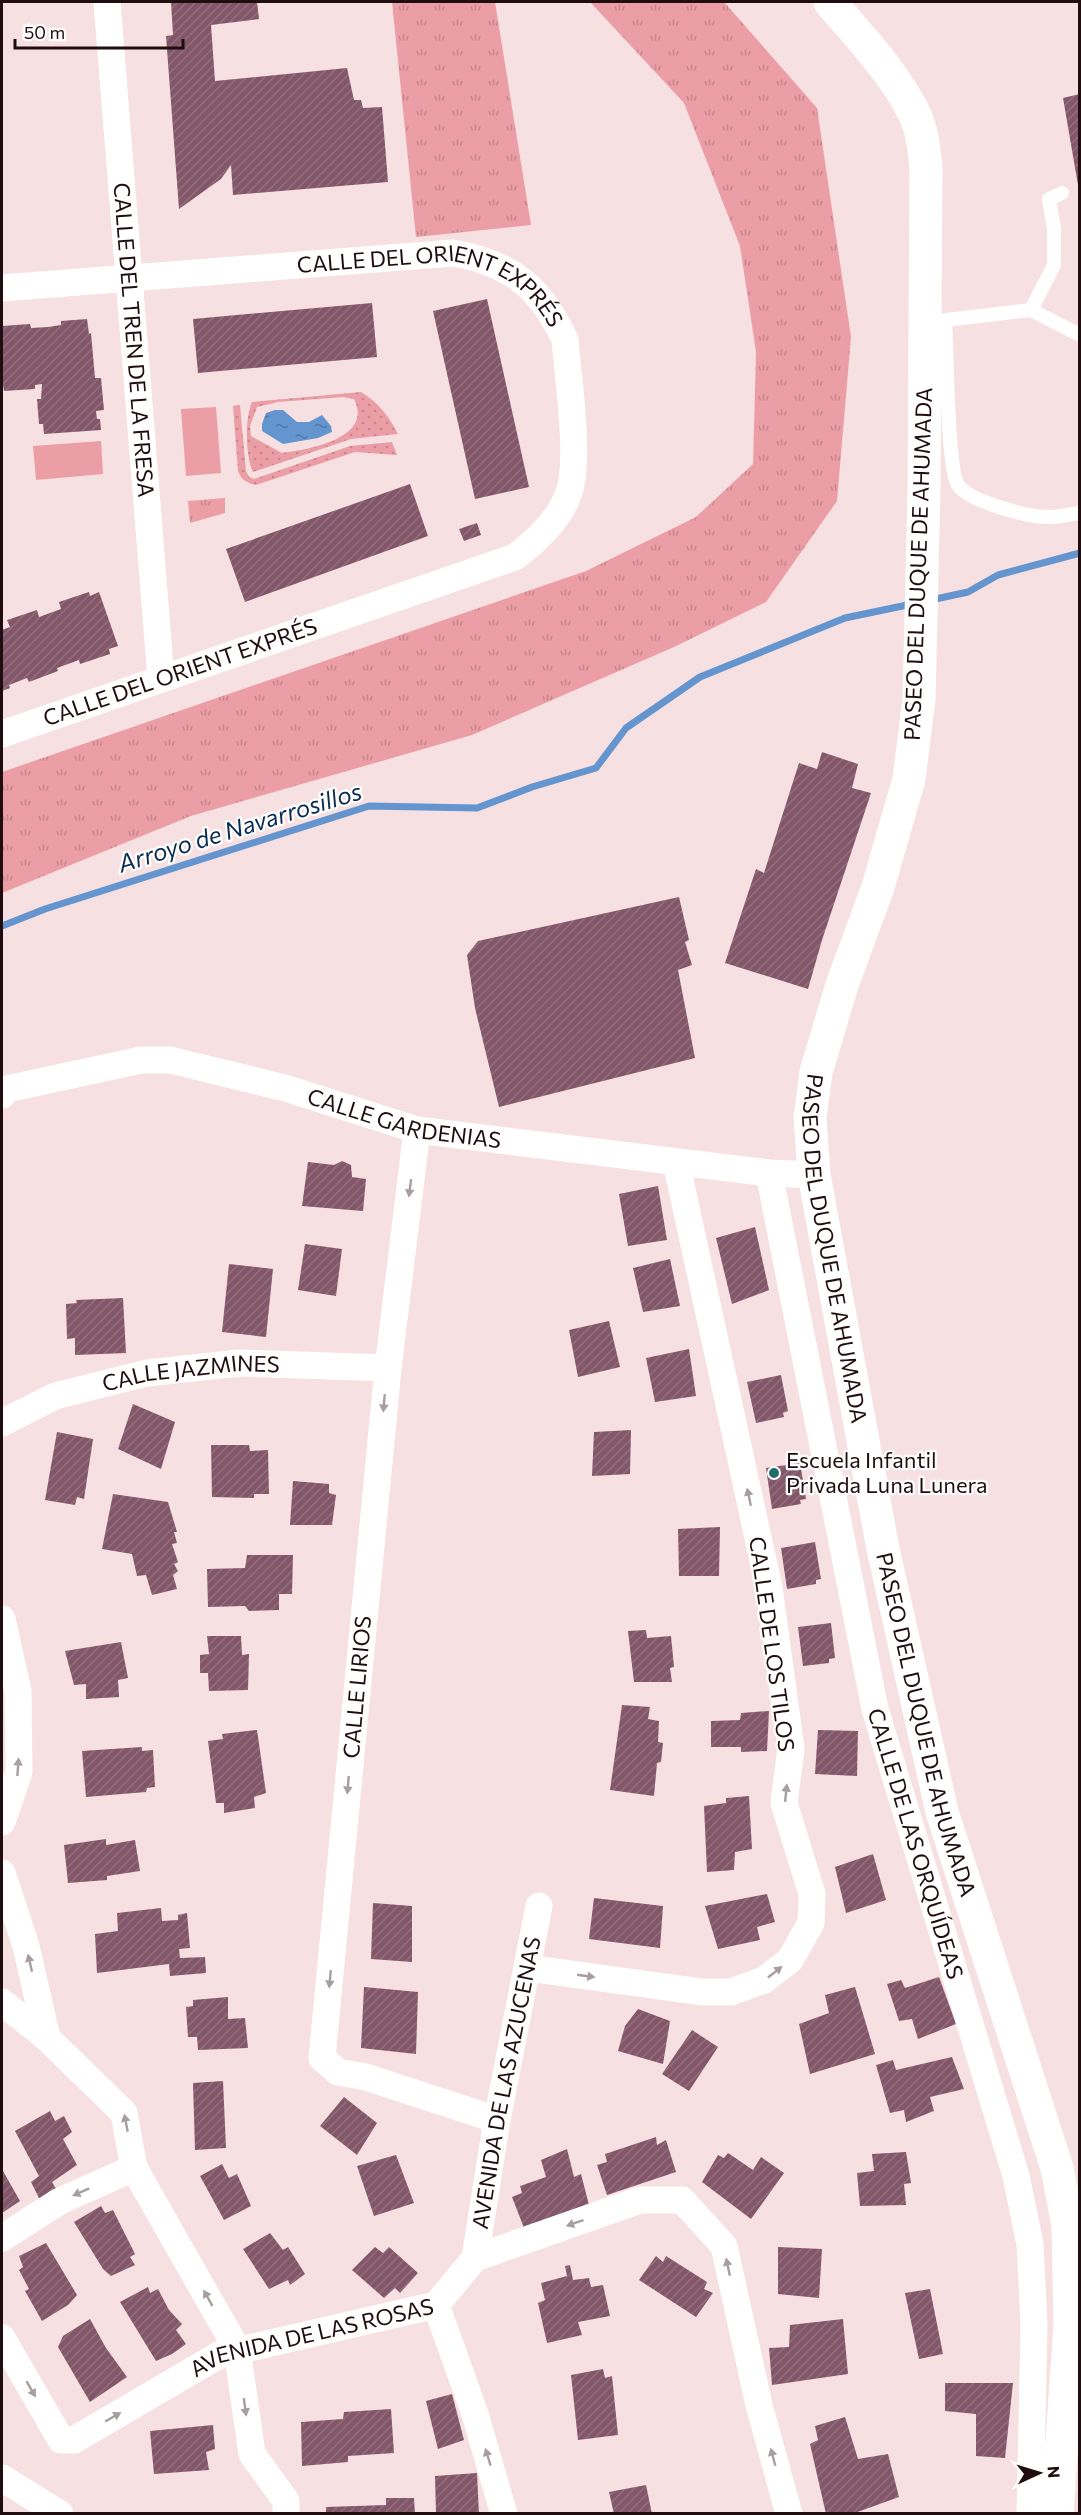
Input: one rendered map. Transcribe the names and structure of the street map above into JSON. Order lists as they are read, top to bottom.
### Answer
{
  "streets": {
    "main road": ["PASEO DEL DUQUE DE AHUMADA"],
    "street": [
      "CALLE DEL ORIENT EXPRÉS",
      "CALLE DEL TREN DE LA FRESA",
      "CALLE GARDENIAS",
      "CALLE JAZMINES",
      "CALLE DE LOS TILOS",
      "CALLE LIRIOS",
      "CALLE DE LAS ORQUÍDEAS",
      "AVENIDA DE LAS AZUCENAS",
      "AVENIDA DE LAS ROSAS"
    ]
  },
  "crossings": [
    ["CALLE DEL ORIENT EXPRÉS", "CALLE DEL TREN DE LA FRESA"],
    ["PASEO DEL DUQUE DE AHUMADA", "CALLE GARDENIAS"],
    ["CALLE GARDENIAS", "CALLE DE LOS TILOS"],
    ["CALLE GARDENIAS", "CALLE LIRIOS"],
    ["CALLE GARDENIAS", "CALLE DE LAS ORQUÍDEAS"],
    ["CALLE JAZMINES", "CALLE LIRIOS"],
    ["CALLE DE LOS TILOS", "AVENIDA DE LAS AZUCENAS"],
    ["CALLE LIRIOS", "AVENIDA DE LAS AZUCENAS"],
    ["AVENIDA DE LAS AZUCENAS", "AVENIDA DE LAS ROSAS"]
  ],
  "one_way": ["CALLE LIRIOS"],
  "water": ["Arroyo de Navarrosillos"],
  "places": ["Escuela Infantil Privada Luna Lunera"],
  "scale_bar": "50 m",
  "north": "right"
}
